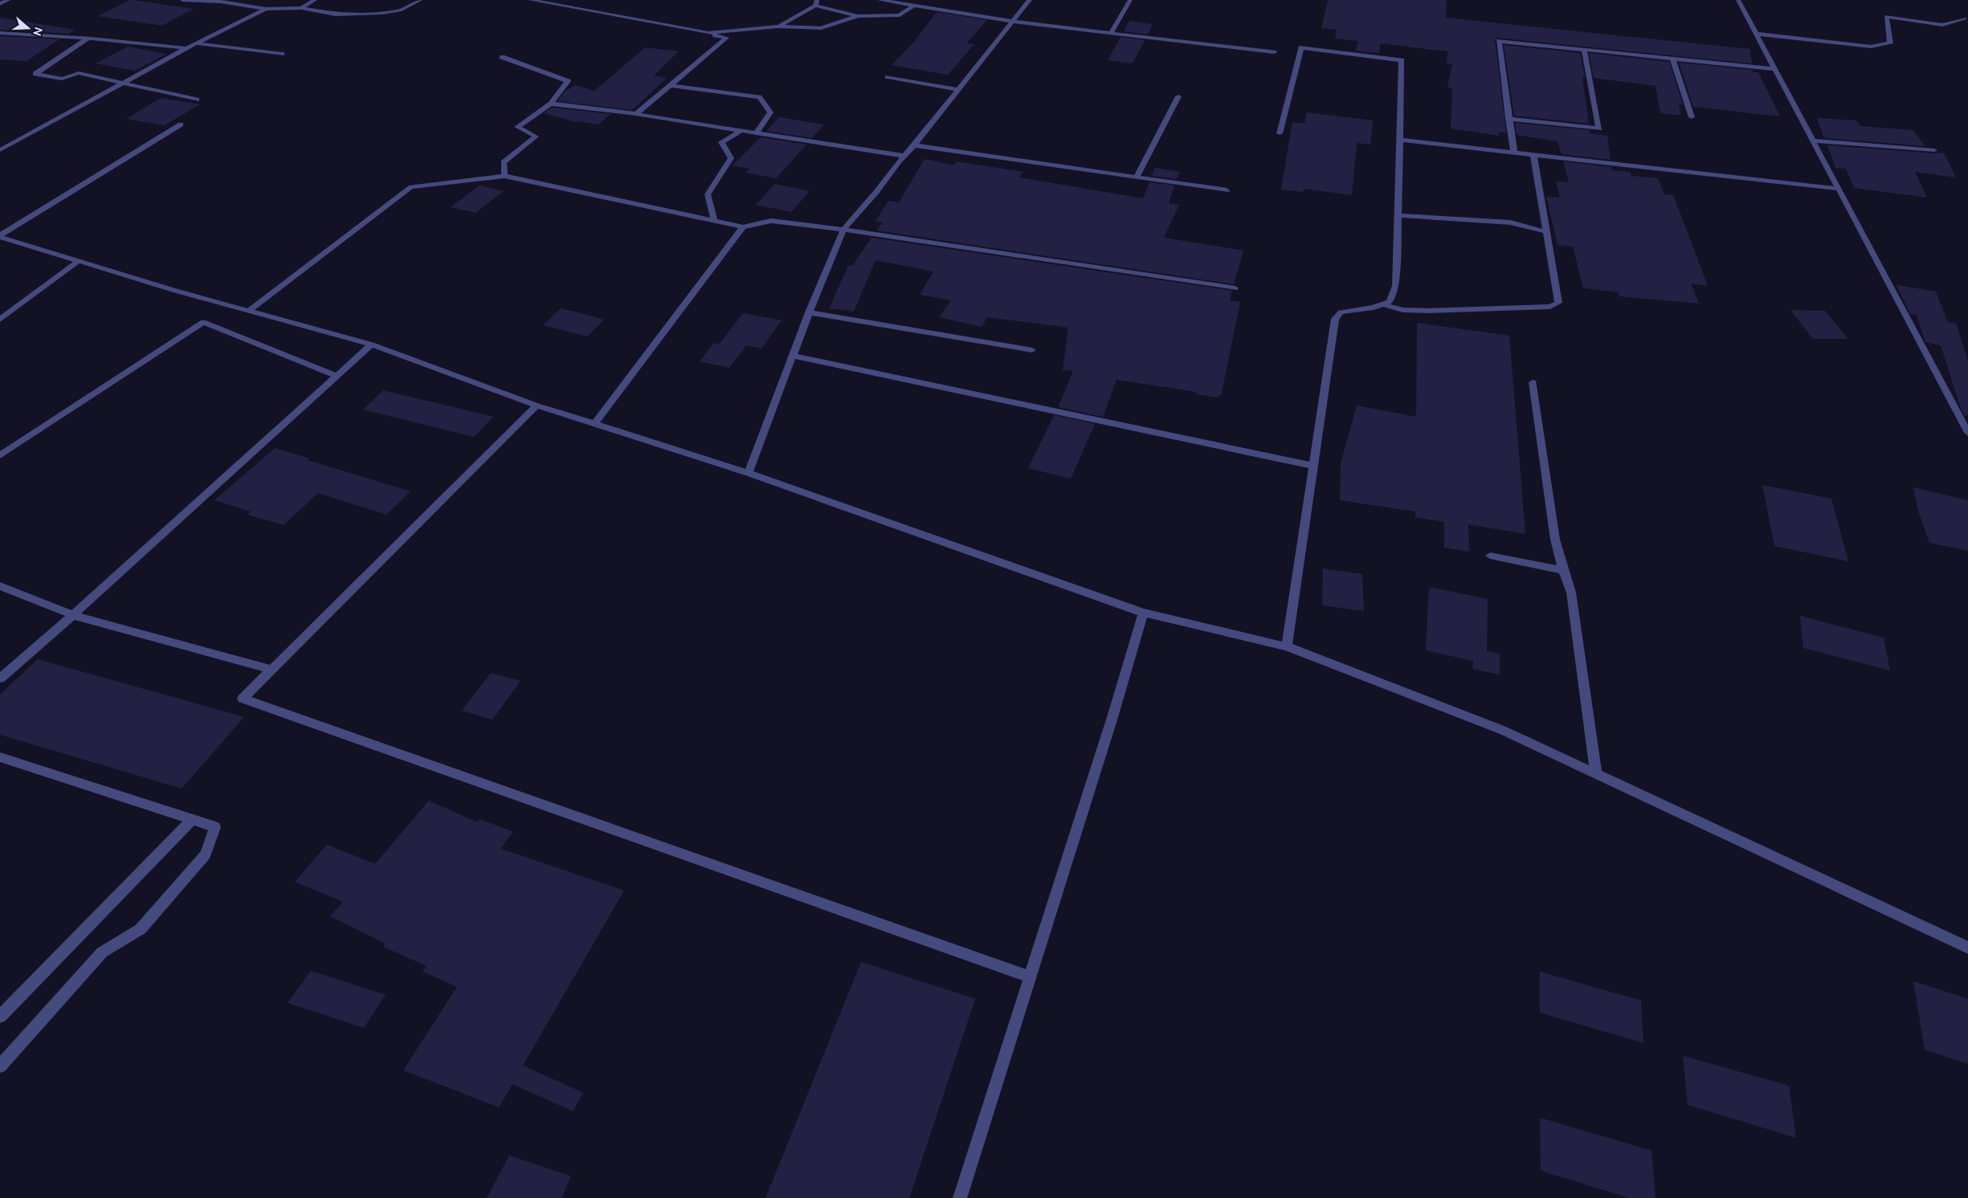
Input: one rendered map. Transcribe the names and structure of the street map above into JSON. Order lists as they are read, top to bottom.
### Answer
{
  "north": "right"
}
